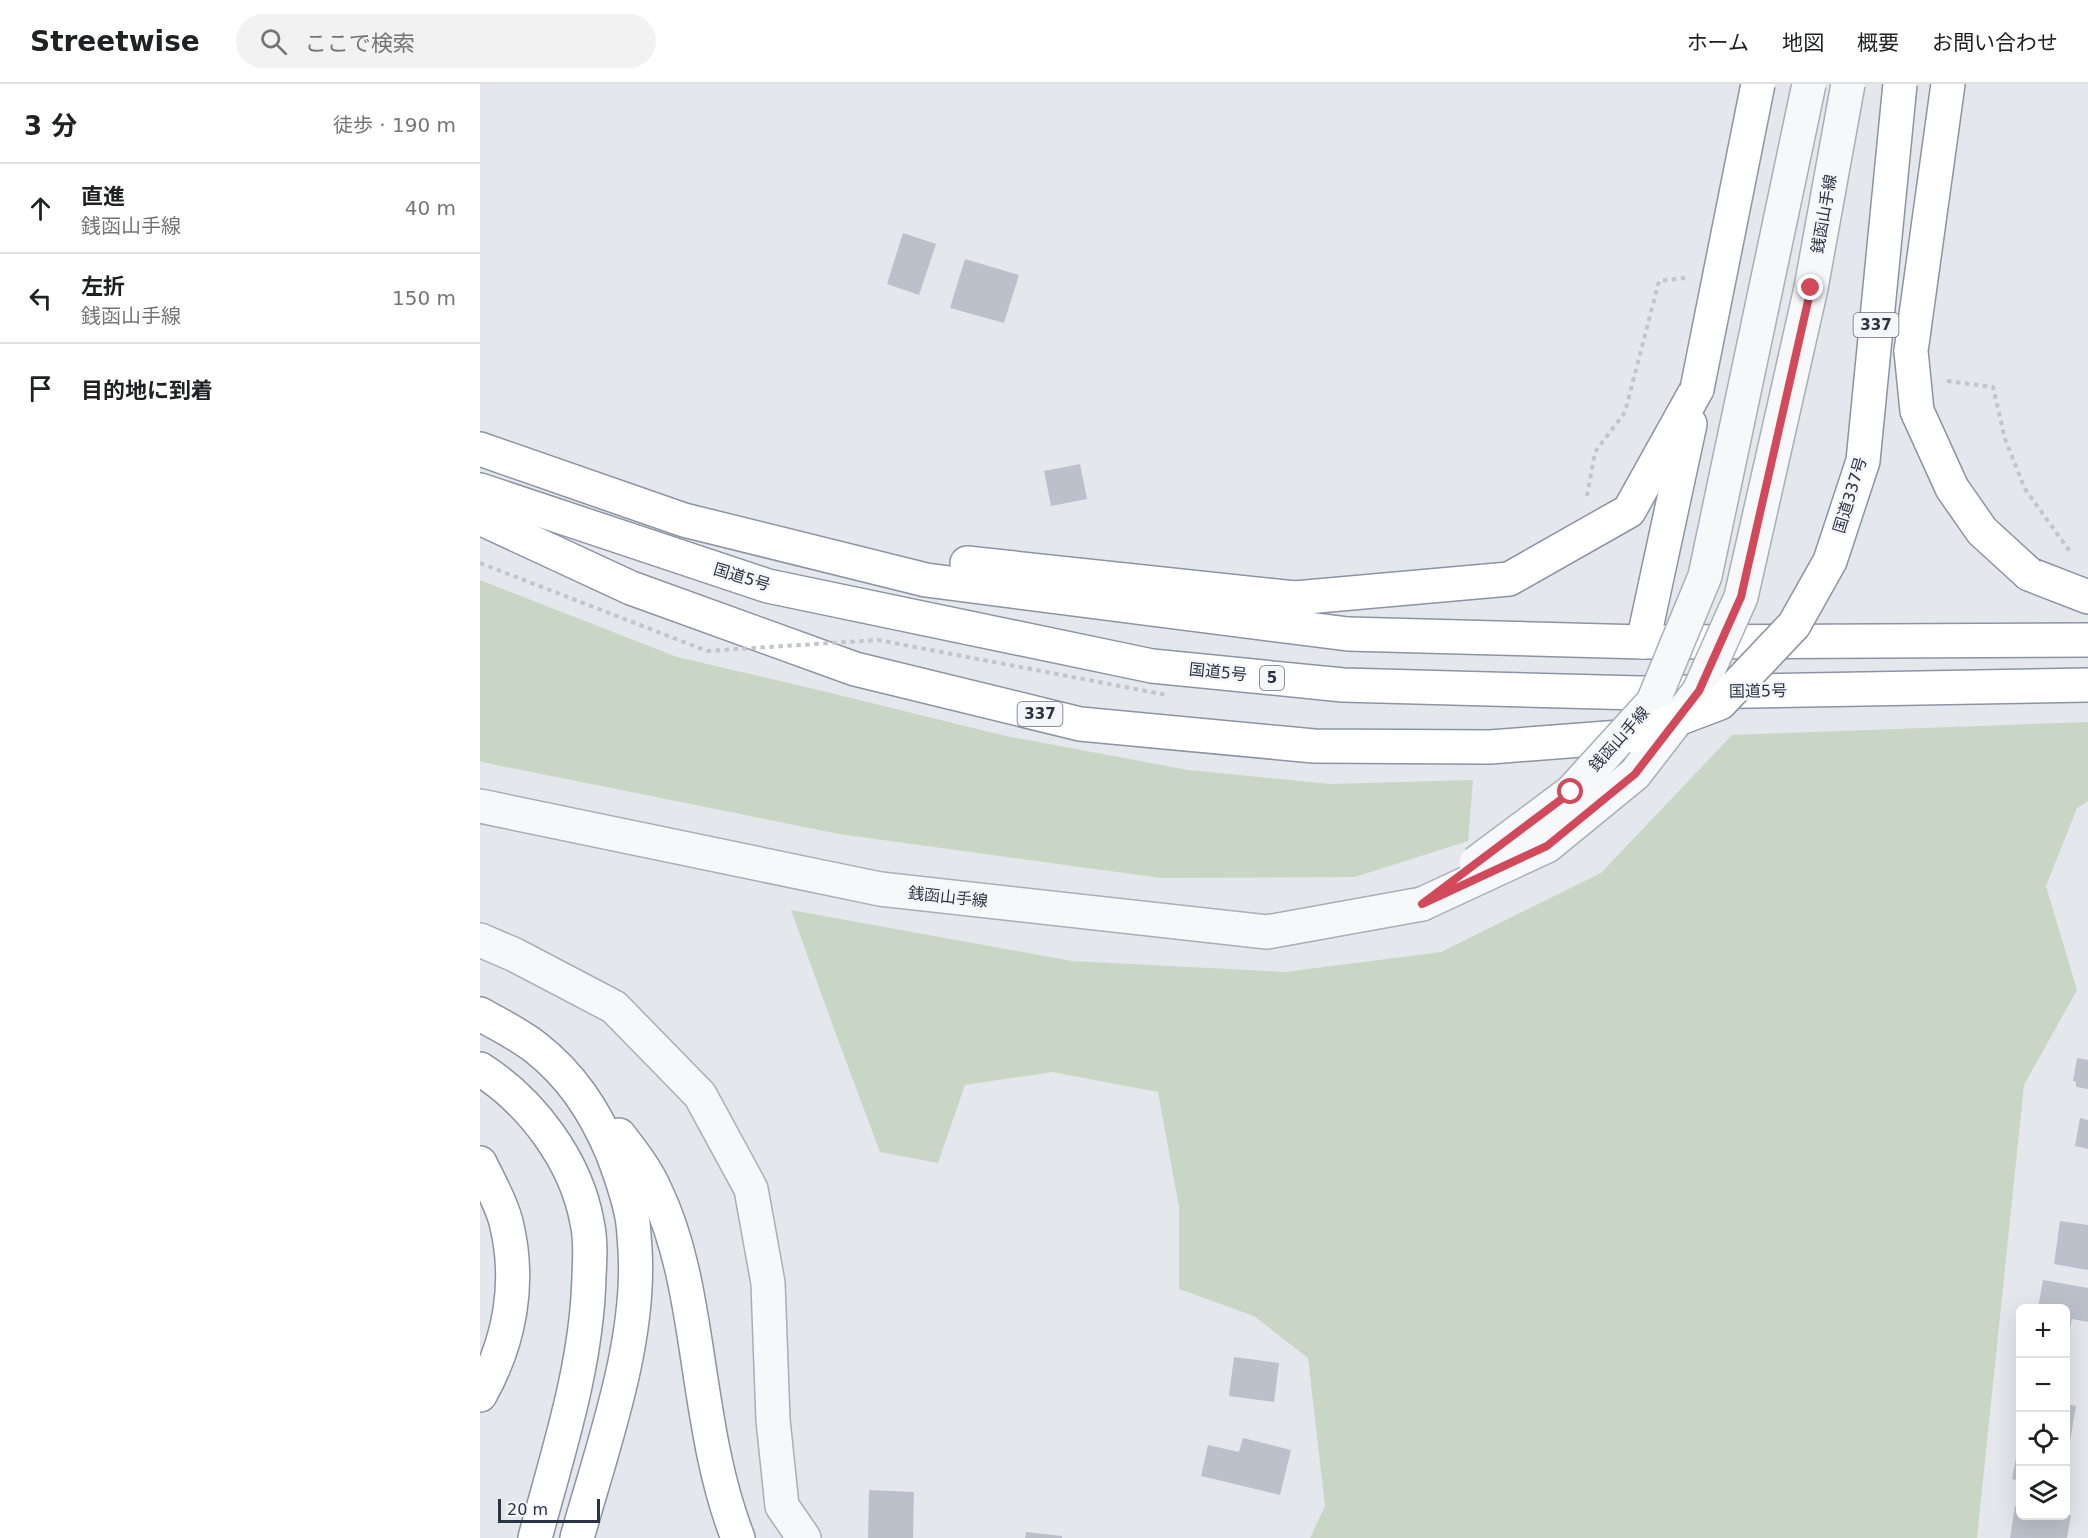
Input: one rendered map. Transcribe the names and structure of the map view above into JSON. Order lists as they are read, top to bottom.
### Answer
{
  "streets": {
    "highway": [
      "337",
      "国道337号",
      "国道5号",
      "5"
    ],
    "street": ["銭函山手線"]
  },
  "scale_bar": "20 m",
  "page": {
    "header": "Streetwise",
    "search": "ここで検索",
    "nav": [
      "ホーム",
      "地図",
      "概要",
      "お問い合わせ"
    ],
    "heading": ["3 分", "徒歩 · 190 m"],
    "list": [
      ["直進", "銭函山手線", "40 m"],
      ["左折", "銭函山手線", "150 m"],
      "目的地に到着"
    ],
    "map_buttons": ["+", "−"],
    "scale": "20 m"
  }
}
